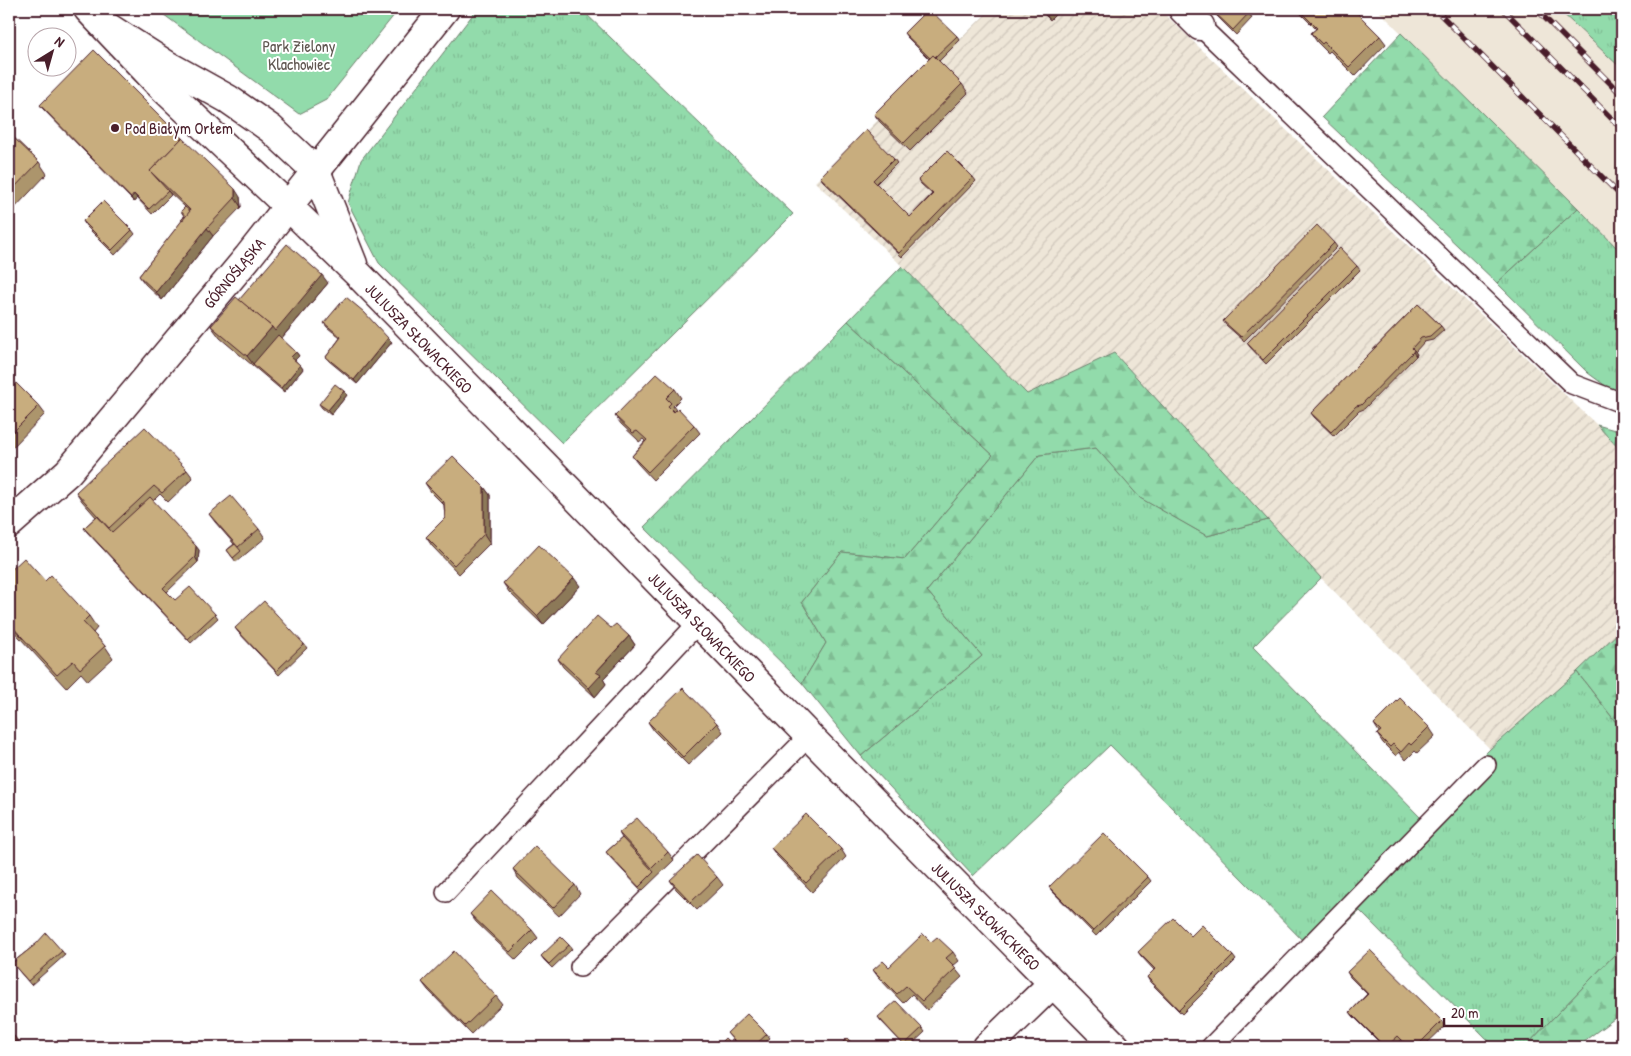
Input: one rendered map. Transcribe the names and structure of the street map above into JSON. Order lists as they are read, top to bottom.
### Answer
{
  "streets": {
    "street": ["GÓRNOŚLĄSKA", "JULIUSZA SŁOWACKIEGO"]
  },
  "crossings": [
    ["GÓRNOŚLĄSKA", "JULIUSZA SŁOWACKIEGO"]
  ],
  "parks": ["Park Zielony Klachowiec"],
  "places": ["Pod Białym Orłem"],
  "scale_bar": "20 m",
  "north": "top right"
}
